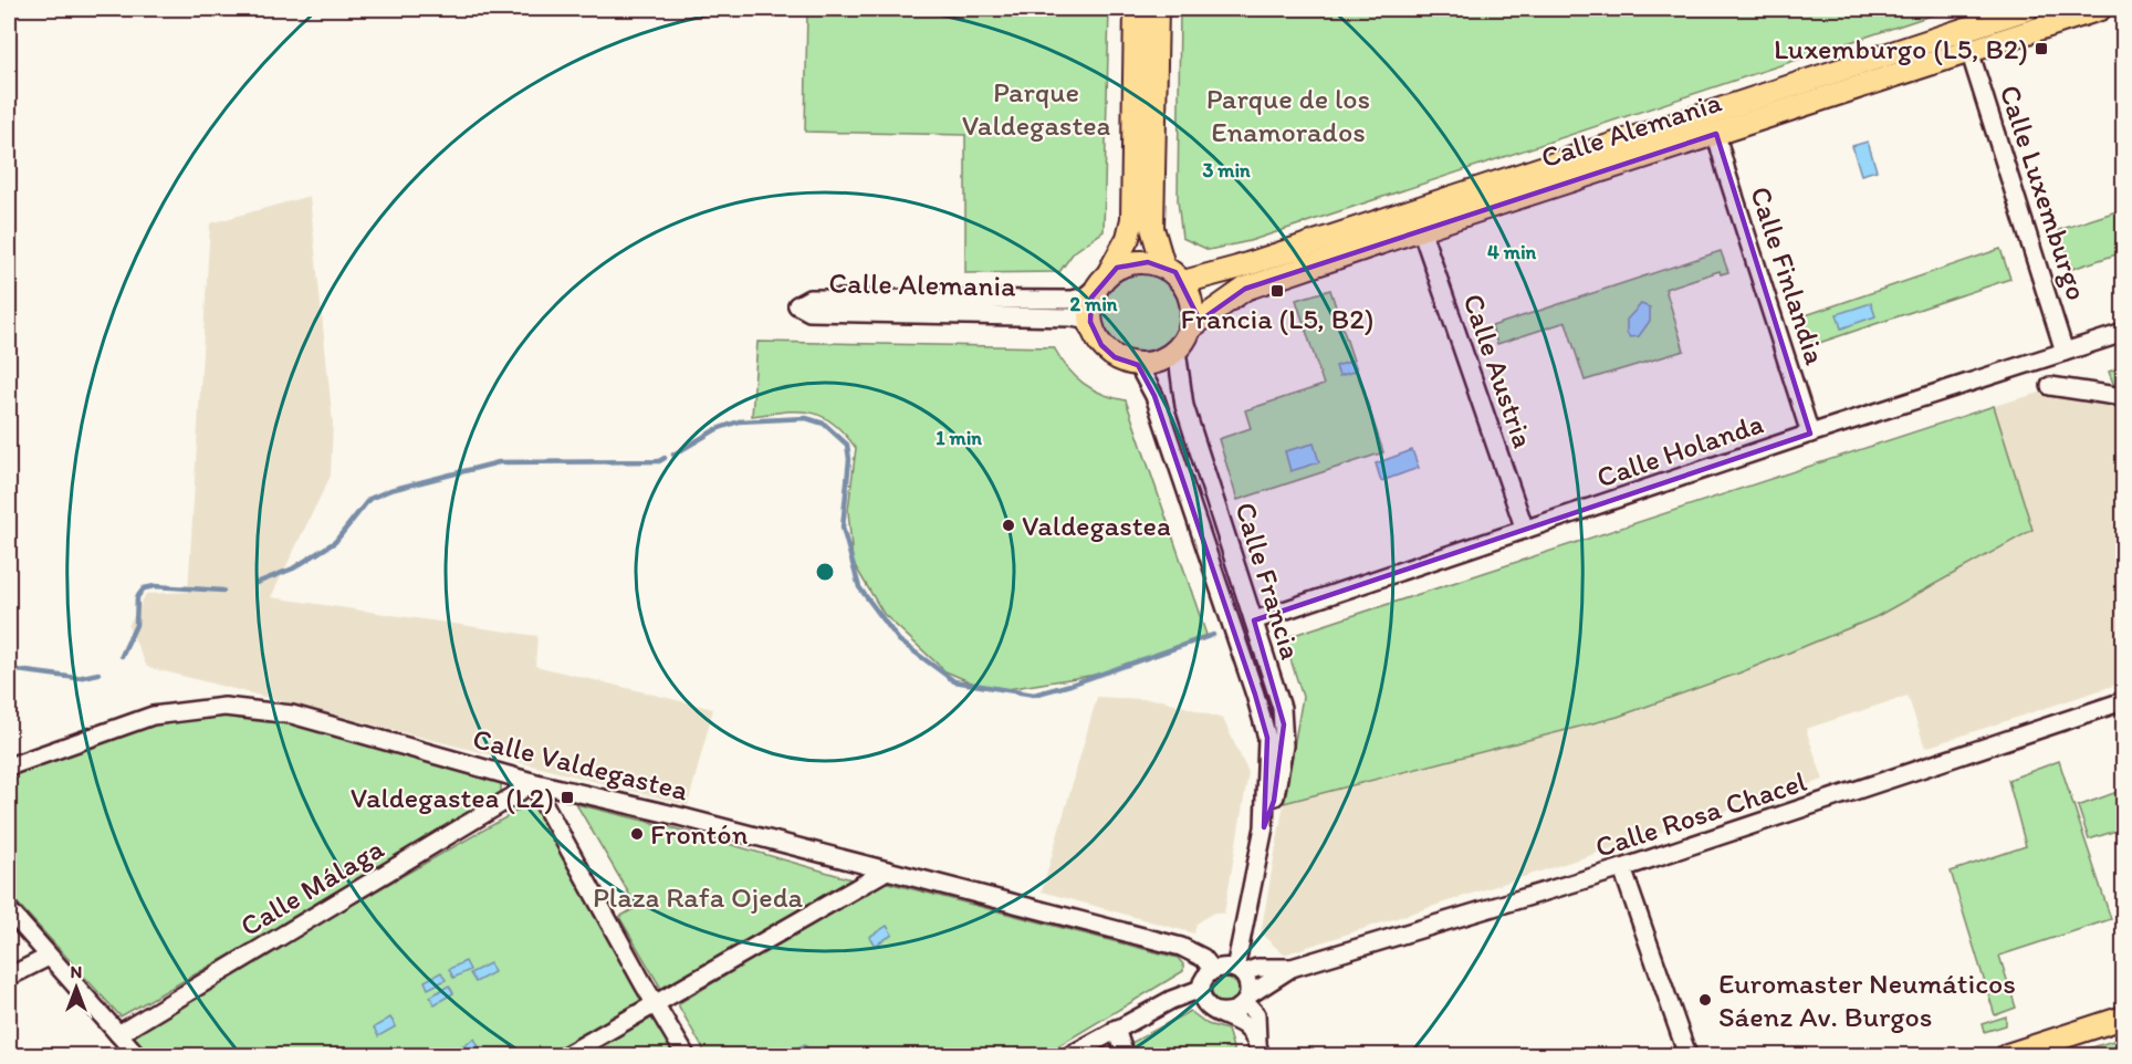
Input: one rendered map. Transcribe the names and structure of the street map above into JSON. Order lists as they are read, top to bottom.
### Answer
{
  "streets": {
    "main road": ["Calle Alemania"],
    "street": [
      "Calle Luxemburgo",
      "Calle Finlandia",
      "Calle Austria",
      "Calle Holanda",
      "Calle Francia",
      "Calle Valdegastea",
      "Calle Rosa Chacel",
      "Calle Málaga"
    ]
  },
  "crossings": [
    ["Calle Alemania", "Calle Luxemburgo"],
    ["Calle Alemania", "Calle Finlandia"],
    ["Calle Alemania", "Calle Austria"],
    ["Calle Alemania", "Calle Francia"],
    ["Calle Luxemburgo", "Calle Holanda"],
    ["Calle Finlandia", "Calle Holanda"],
    ["Calle Austria", "Calle Holanda"],
    ["Calle Holanda", "Calle Francia"],
    ["Calle Francia", "Calle Valdegastea"],
    ["Calle Francia", "Calle Rosa Chacel"],
    ["Calle Valdegastea", "Calle Rosa Chacel"],
    ["Calle Valdegastea", "Calle Málaga"]
  ],
  "parks": ["Parque Valdegastea", "Parque de los Enamorados", "Plaza Rafa Ojeda"],
  "places": {
    "transit": ["Luxemburgo (L5, B2)", "Francia (L5, B2)", "Valdegastea (L2)"],
    "other": ["Valdegastea", "Frontón", "Euromaster Neumáticos Sáenz Av. Burgos"]
  },
  "north": "top",
  "rings": [
    "3 min",
    "4 min",
    "2 min",
    "1 min"
  ]
}
